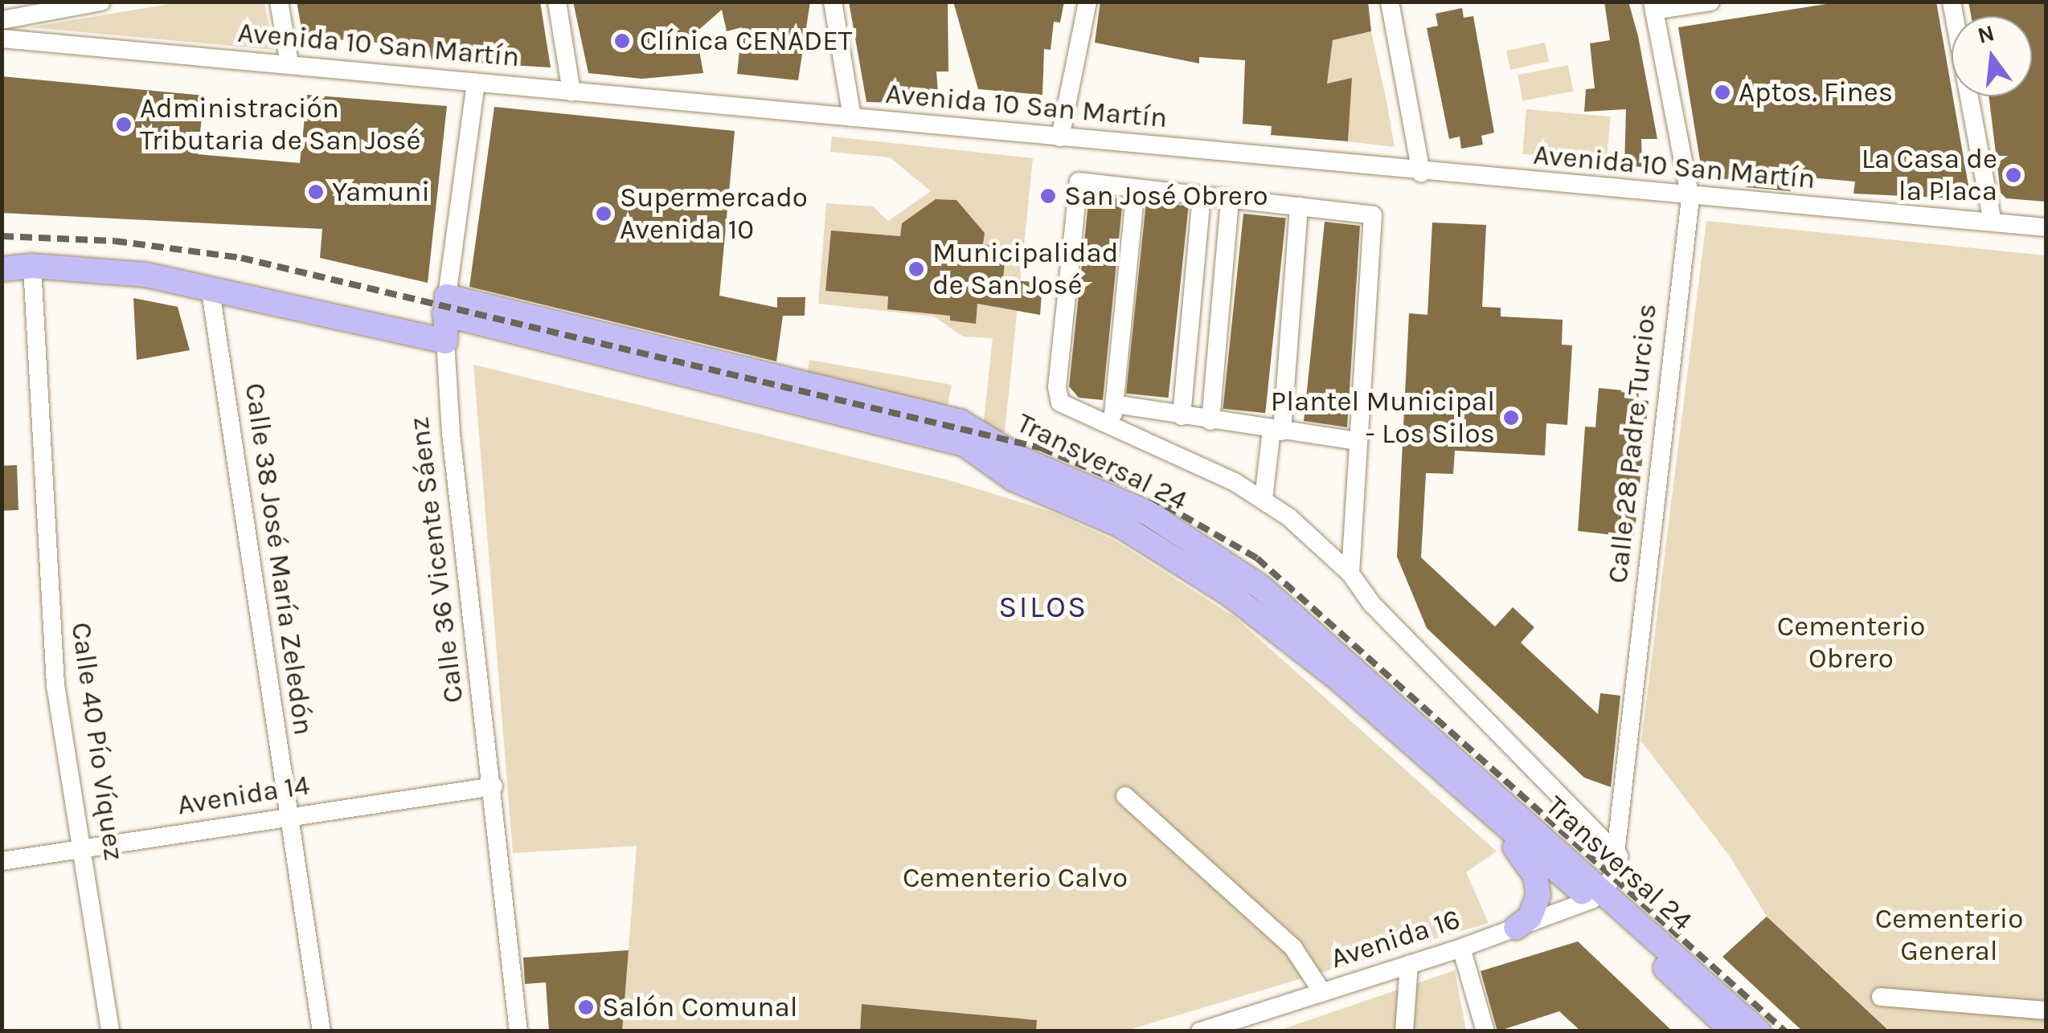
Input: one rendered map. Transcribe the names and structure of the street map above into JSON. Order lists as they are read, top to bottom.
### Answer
{
  "streets": {
    "main road": ["Transversal 24", "Calle 36 Vicente Sáenz"],
    "street": [
      "Avenida 10 San Martín",
      "Calle 28 Padre Turcios",
      "Calle 38 José María Zeledón",
      "Calle 40 Pío Víquez",
      "Avenida 14",
      "Avenida 16"
    ]
  },
  "crossings": [
    ["Avenida 10 San Martín", "Calle 28 Padre Turcios"],
    ["Avenida 10 San Martín", "Calle 36 Vicente Sáenz"],
    ["Calle 28 Padre Turcios", "Transversal 24"],
    ["Calle 28 Padre Turcios", "Avenida 16"],
    ["Transversal 24", "Calle 36 Vicente Sáenz"],
    ["Transversal 24", "Avenida 16"],
    ["Calle 38 José María Zeledón", "Avenida 14"],
    ["Calle 36 Vicente Sáenz", "Avenida 14"],
    ["Calle 40 Pío Víquez", "Avenida 14"]
  ],
  "districts": ["SILOS"],
  "parks": ["Cementerio Obrero", "Cementerio Calvo", "Cementerio General"],
  "places": [
    "Clínica CENADET",
    "Aptos. Fines",
    "Administración Tributaria de San José",
    "La Casa de la Placa",
    "Yamuni",
    "San José Obrero",
    "Supermercado Avenida 10",
    "Municipalidad de San José",
    "Plantel Municipal - Los Silos",
    "Salón Comunal"
  ],
  "north": "top"
}
